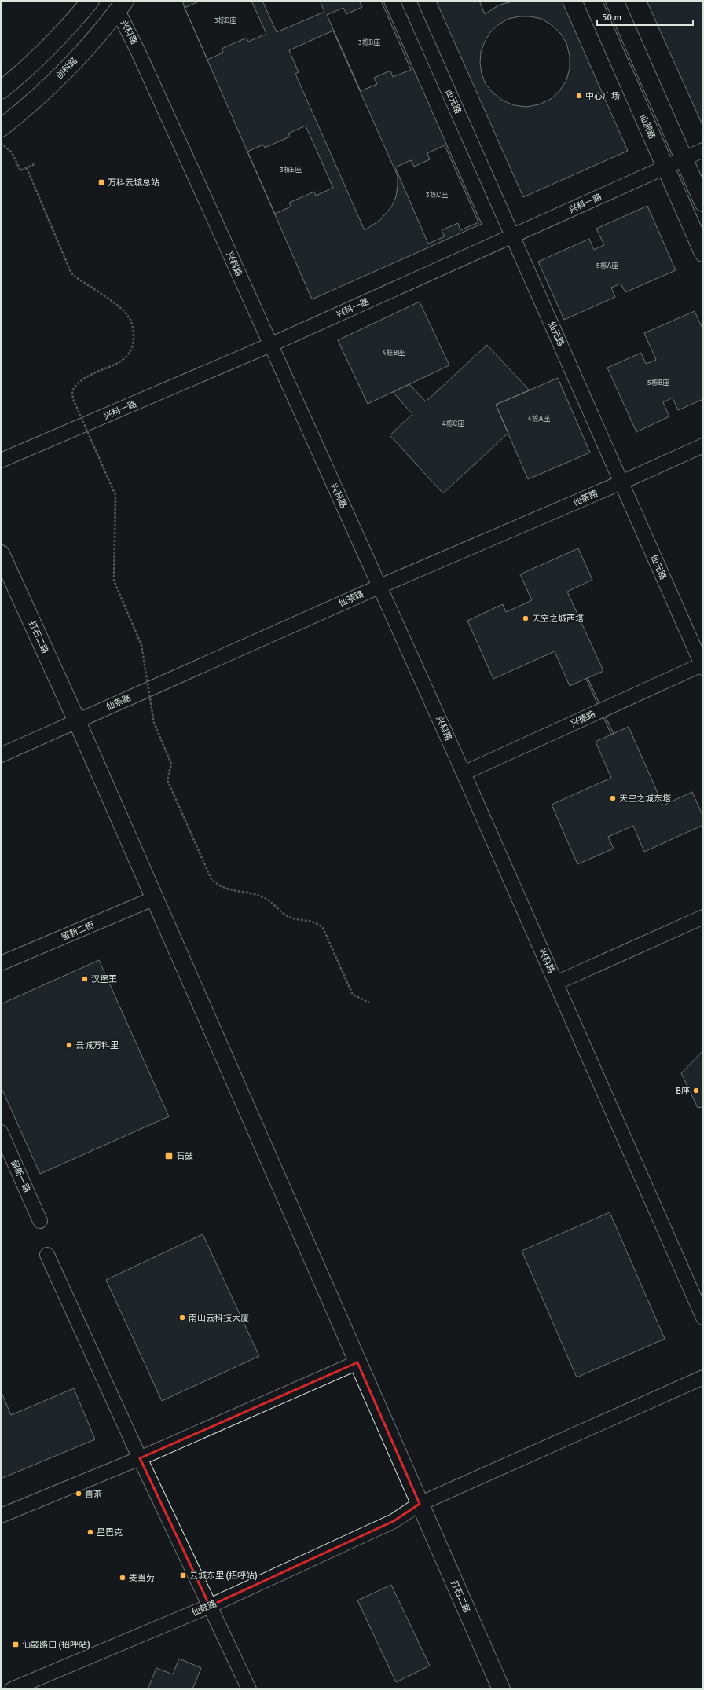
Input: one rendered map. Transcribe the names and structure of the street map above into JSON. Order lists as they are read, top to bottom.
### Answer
{
  "streets": {
    "main road": ["创科路", "仙洞路", "打石二路"],
    "street": [
      "兴科路",
      "仙元路",
      "兴科一路",
      "仙茶路",
      "兴德路",
      "留新二街",
      "留新一路",
      "仙鼓路"
    ]
  },
  "crossings": [
    ["兴科路", "创科路"],
    ["兴科路", "兴科一路"],
    ["兴科路", "仙茶路"],
    ["兴科路", "兴德路"],
    ["仙元路", "兴科一路"],
    ["仙元路", "仙茶路"],
    ["仙元路", "兴德路"],
    ["仙洞路", "兴科一路"],
    ["仙茶路", "打石二路"],
    ["打石二路", "留新二街"],
    ["打石二路", "仙鼓路"]
  ],
  "places": {
    "other": [
      "中心广场",
      "天空之城西塔",
      "天空之城东塔",
      "汉堡王",
      "云城万科里",
      "B座",
      "南山云科技大厦",
      "喜茶",
      "星巴克",
      "麦当劳"
    ],
    "transit": [
      "万科云城总站",
      "石鼓",
      "云城东里 (招呼站)",
      "仙鼓路口 (招呼站)"
    ]
  },
  "house_numbers": [
    "3栋D座",
    "3栋B座",
    "3栋E座",
    "3栋C座",
    "5栋A座",
    "4栋B座",
    "5栋B座",
    "4栋A座",
    "4栋C座"
  ],
  "scale_bar": "50 m"
}
